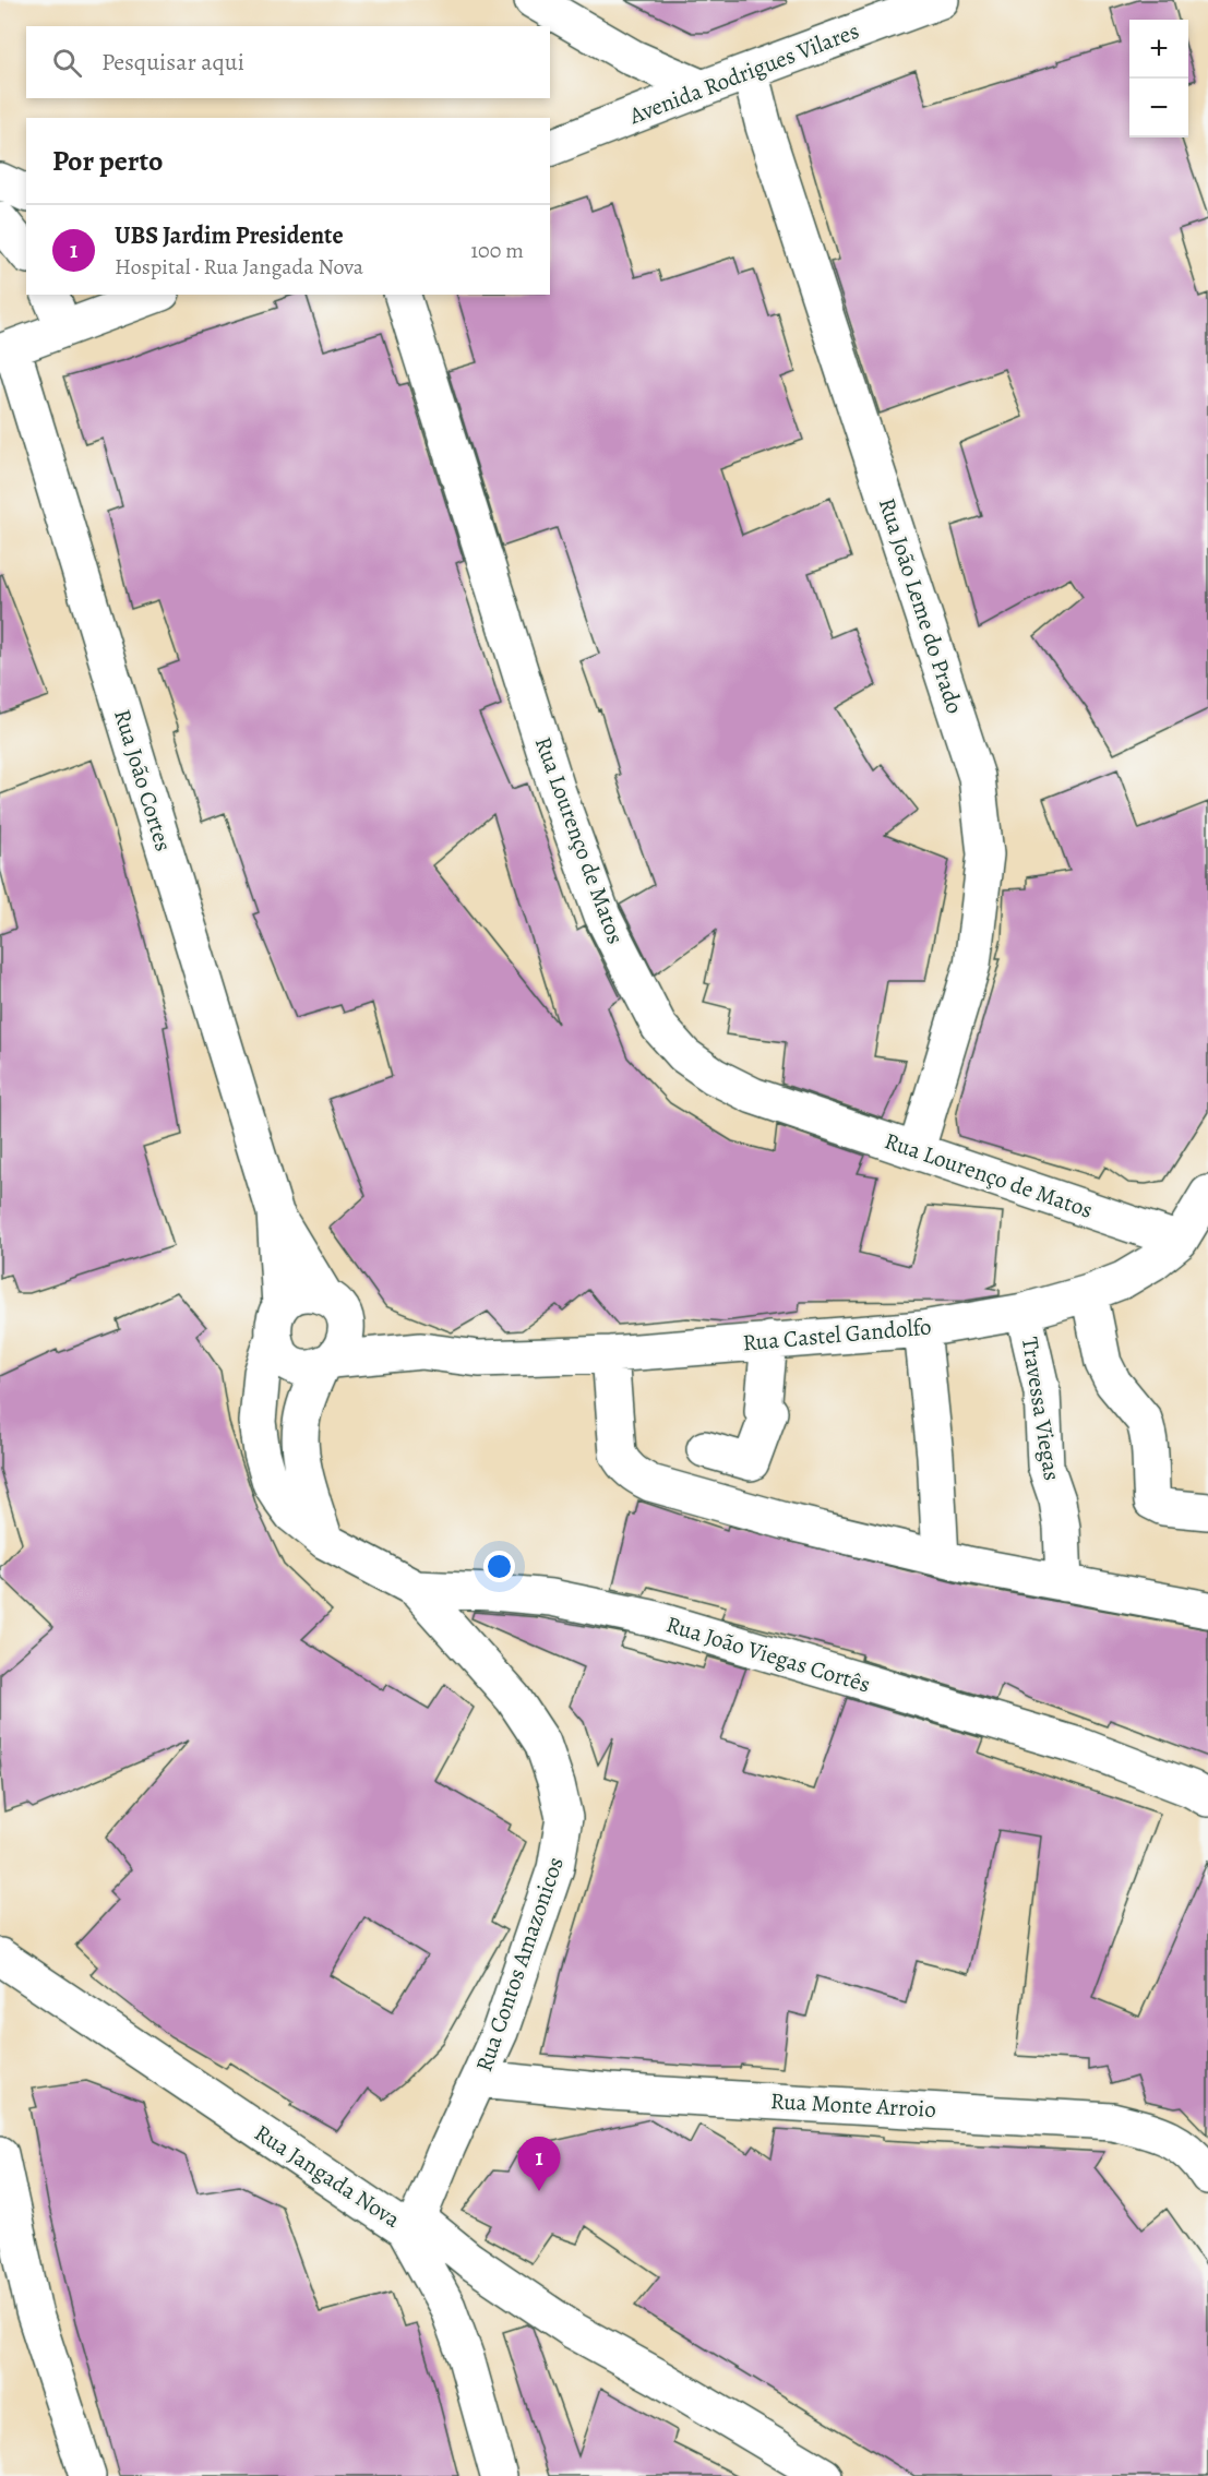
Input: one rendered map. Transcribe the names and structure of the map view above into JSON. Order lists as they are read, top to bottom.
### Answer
{
  "streets": {
    "street": [
      "Avenida Rodrigues Vilares",
      "Rua João Leme do Prado",
      "Rua João Cortes",
      "Rua Lourenço de Matos",
      "Rua Castel Gandolfo",
      "Travessa Viegas",
      "Rua João Viegas Cortês",
      "Rua Contos Amazonicos",
      "Rua Monte Arroio",
      "Rua Jangada Nova"
    ]
  },
  "crossings": [
    ["Avenida Rodrigues Vilares", "Rua João Leme do Prado"],
    ["Rua João Leme do Prado", "Rua Lourenço de Matos"],
    ["Rua Lourenço de Matos", "Rua Castel Gandolfo"],
    ["Rua Castel Gandolfo", "Travessa Viegas"],
    ["Rua Castel Gandolfo", "Rua João Viegas Cortês"],
    ["Rua João Viegas Cortês", "Rua Contos Amazonicos"],
    ["Rua Contos Amazonicos", "Rua Monte Arroio"],
    ["Rua Contos Amazonicos", "Rua Jangada Nova"]
  ],
  "page": {
    "map_buttons": ["+", "−"],
    "search": "Pesquisar aqui",
    "heading": "Por perto",
    "list": [
      {
        "mark": "1",
        "name": "UBS Jardim Presidente",
        "note": "Hospital · Rua Jangada Nova",
        "value": "100 m"
      }
    ],
    "pins": "1"
  }
}
